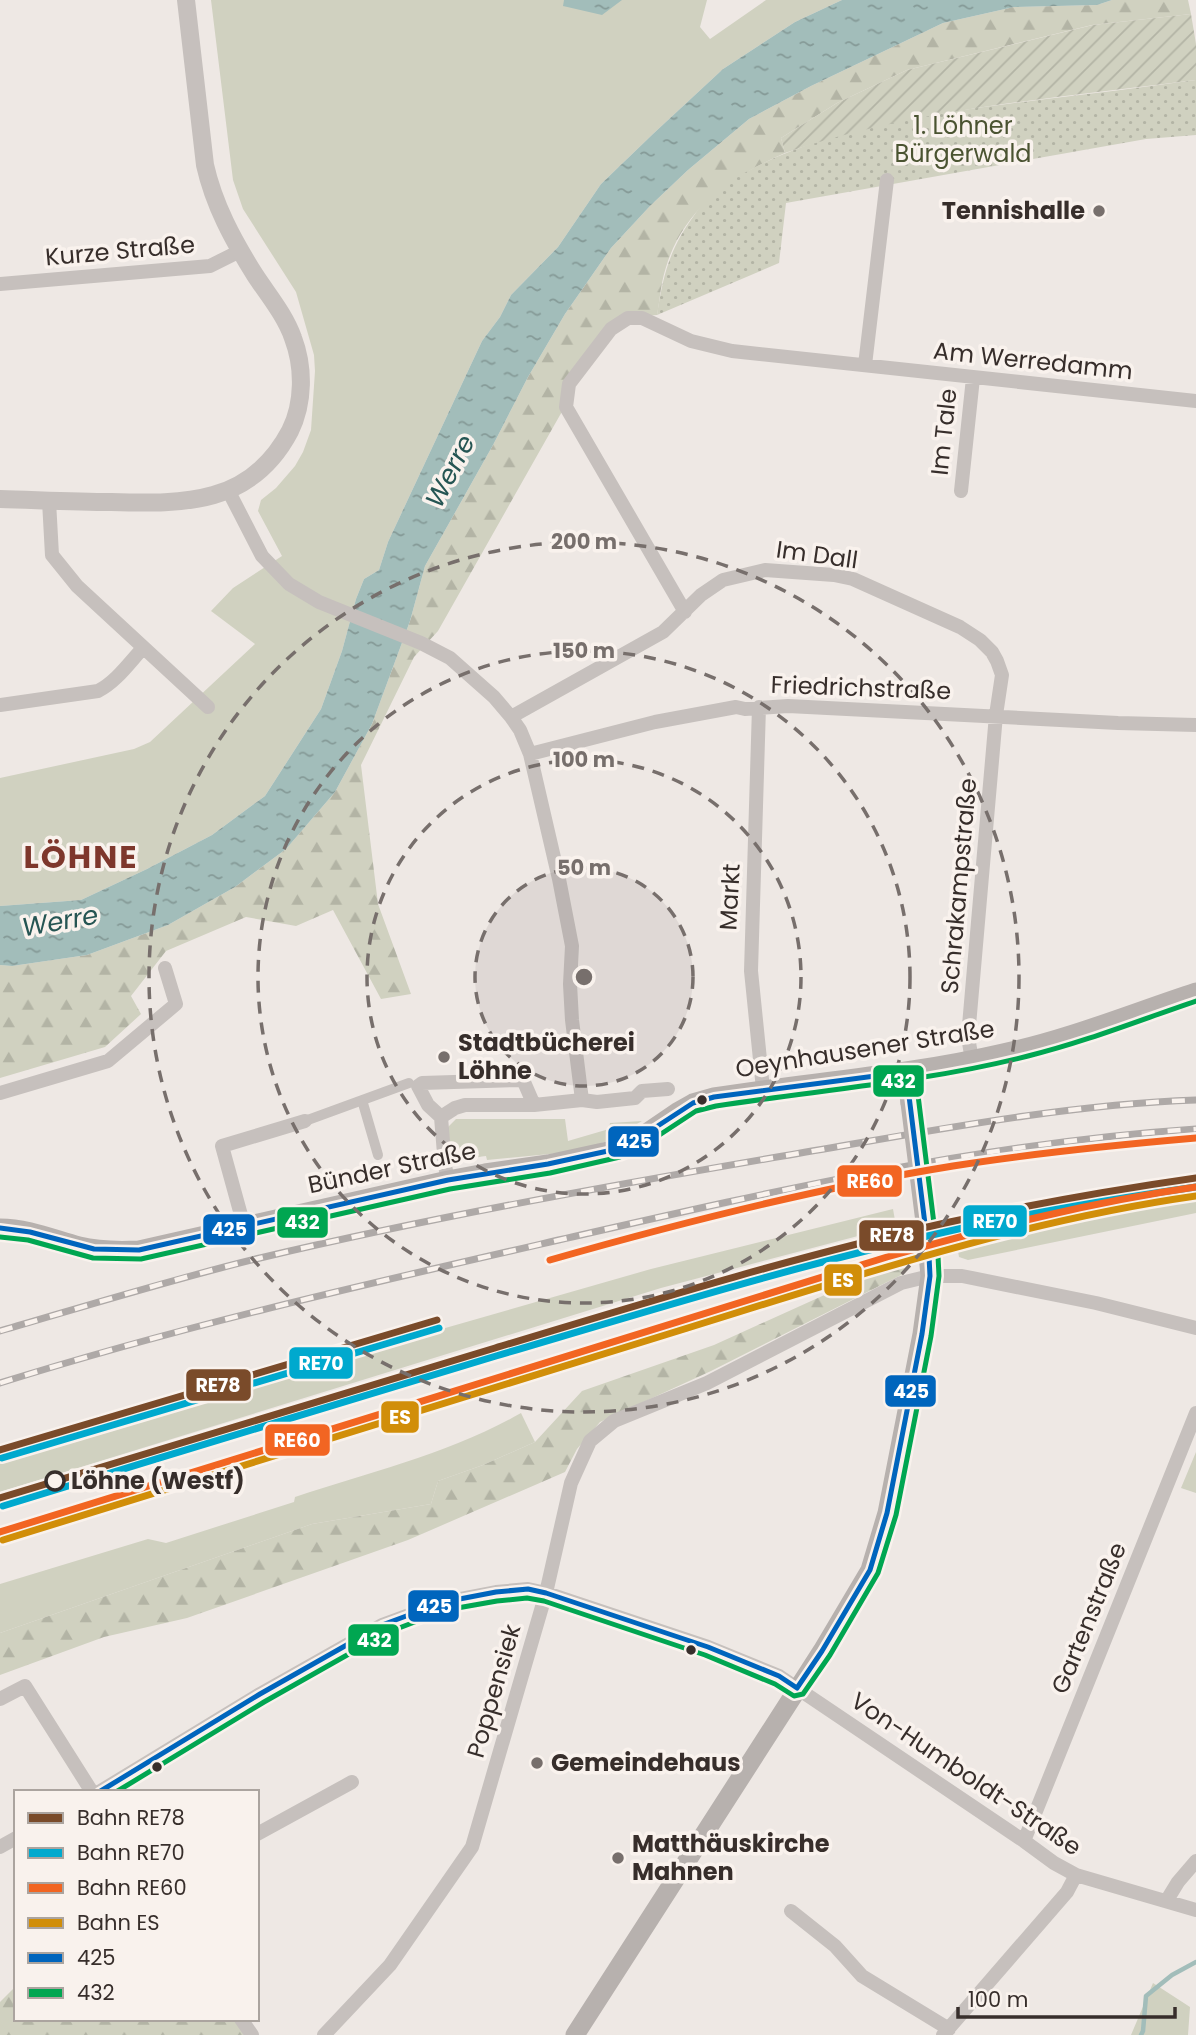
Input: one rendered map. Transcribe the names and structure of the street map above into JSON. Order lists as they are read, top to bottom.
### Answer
{
  "streets": {
    "main road": ["Oeynhausener Straße", "Bünder Straße"],
    "street": [
      "Kurze Straße",
      "Am Werredamm",
      "Im Tale",
      "Im Dall",
      "Friedrichstraße",
      "Schrakampstraße",
      "Markt",
      "Gartenstraße",
      "Poppensiek",
      "Von-Humboldt-Straße"
    ]
  },
  "crossings": [
    ["Am Werredamm", "Im Tale"],
    ["Am Werredamm", "Im Dall"],
    ["Im Dall", "Friedrichstraße"],
    ["Im Dall", "Schrakampstraße"],
    ["Friedrichstraße", "Schrakampstraße"],
    ["Friedrichstraße", "Markt"],
    ["Schrakampstraße", "Oeynhausener Straße"],
    ["Markt", "Oeynhausener Straße"],
    ["Oeynhausener Straße", "Bünder Straße"],
    ["Gartenstraße", "Von-Humboldt-Straße"],
    ["Poppensiek", "Von-Humboldt-Straße"]
  ],
  "districts": ["LÖHNE"],
  "water": ["Werre"],
  "parks": ["1. Löhner Bürgerwald"],
  "places": [
    "Tennishalle",
    "Stadtbücherei Löhne",
    "Löhne (Westf)",
    "Gemeindehaus",
    "Matthäuskirche Mahnen"
  ],
  "lines": [
    "transit line 432",
    "transit line 425",
    "rail line RE60",
    "rail line RE78",
    "rail line RE70",
    "rail line ES"
  ],
  "legend": [
    "Bahn RE78",
    "Bahn RE70",
    "Bahn RE60",
    "Bahn ES",
    "425",
    "432"
  ],
  "scale_bar": "100 m",
  "rings": [
    "200 m",
    "150 m",
    "100 m",
    "50 m"
  ]
}
